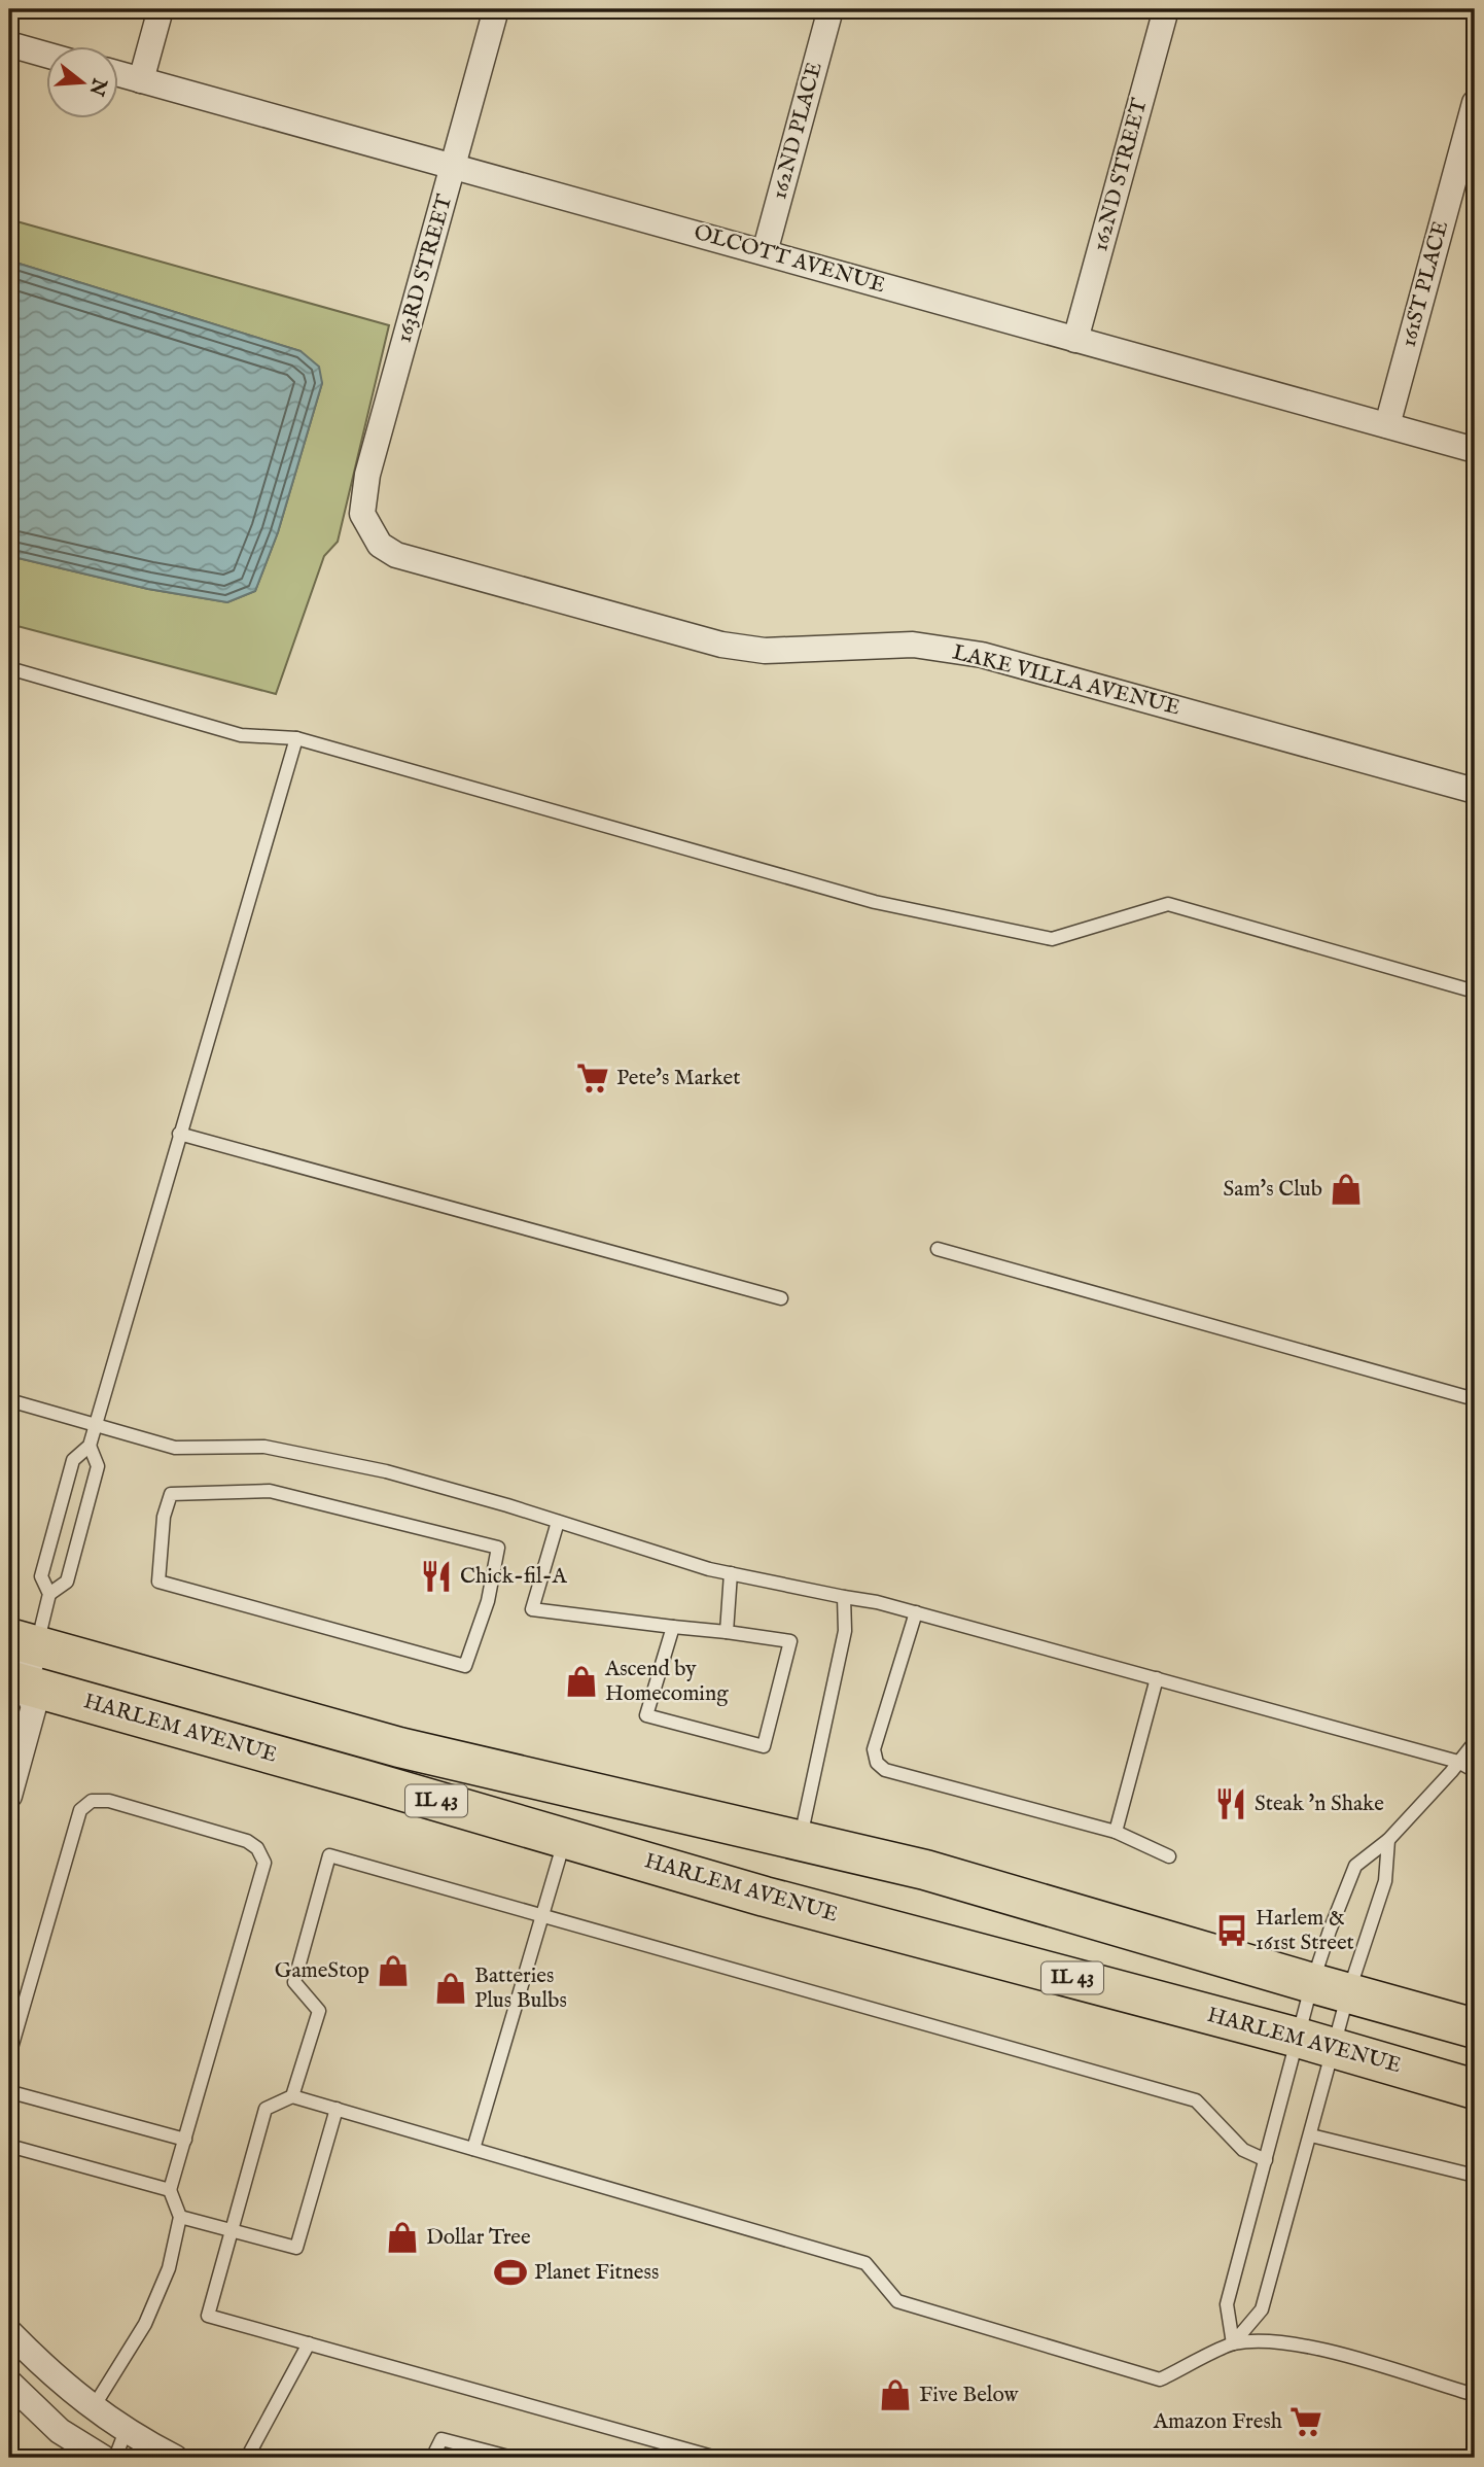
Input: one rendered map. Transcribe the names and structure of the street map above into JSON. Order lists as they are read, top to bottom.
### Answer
{
  "streets": {
    "main road": ["HARLEM AVENUE", "IL 43"],
    "street": [
      "162ND PLACE",
      "162ND STREET",
      "OLCOTT AVENUE",
      "163RD STREET",
      "161ST PLACE",
      "LAKE VILLA AVENUE"
    ]
  },
  "crossings": [
    ["162ND PLACE", "OLCOTT AVENUE"],
    ["162ND STREET", "OLCOTT AVENUE"],
    ["OLCOTT AVENUE", "163RD STREET"],
    ["OLCOTT AVENUE", "161ST PLACE"],
    ["163RD STREET", "LAKE VILLA AVENUE"]
  ],
  "places": {
    "supermarket": ["Pete's Market", "Amazon Fresh"],
    "shop": [
      "Sam's Club",
      "Ascend by Homecoming",
      "GameStop",
      "Batteries Plus Bulbs",
      "Dollar Tree",
      "Five Below"
    ],
    "restaurant": ["Chick-fil-A", "Steak 'n Shake"],
    "bus stop": ["Harlem & 161st Street"],
    "sports": ["Planet Fitness"]
  },
  "north": "right"
}
